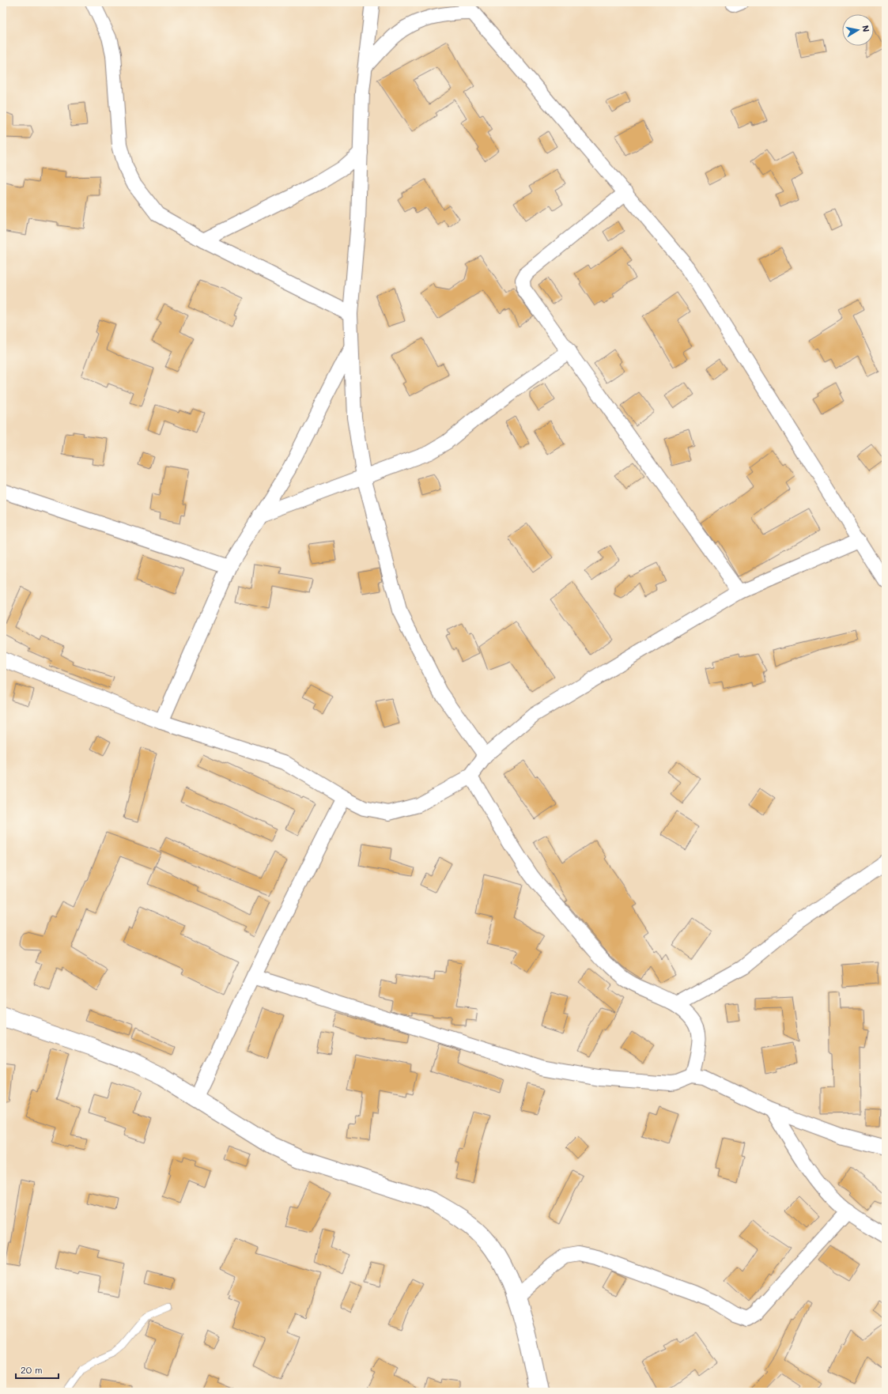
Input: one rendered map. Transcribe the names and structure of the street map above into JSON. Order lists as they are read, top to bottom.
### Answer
{
  "scale_bar": "20 m",
  "north": "right"
}
